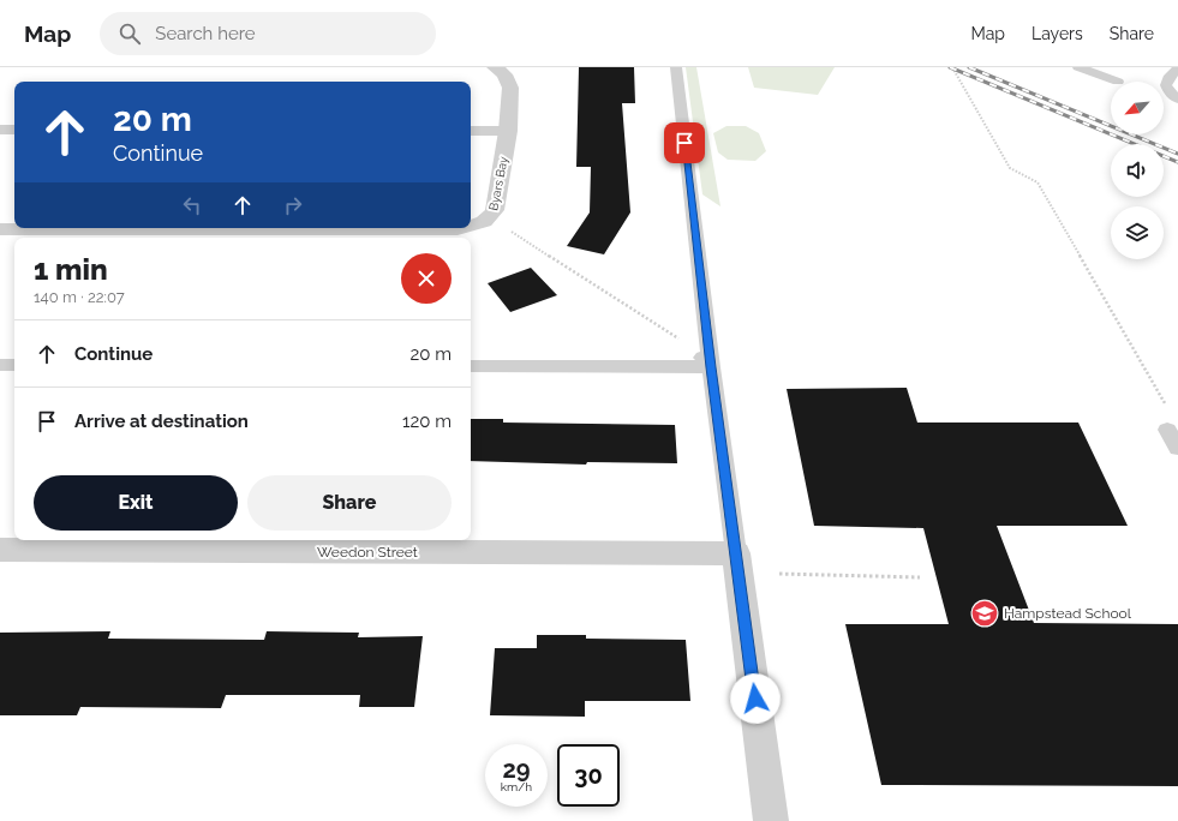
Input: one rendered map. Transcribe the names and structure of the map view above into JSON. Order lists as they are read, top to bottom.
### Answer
{
  "streets": {
    "street": ["Byars Bay", "Weedon Street"]
  },
  "places": {
    "school or university": ["Hampstead School"]
  },
  "north": "bottom left",
  "page": {
    "header": "Map",
    "search": "Search here",
    "nav": ["Map", "Layers", "Share"],
    "turn": ["20 m", "Continue"],
    "heading": ["1 min", "140 m · 22:07"],
    "list": [
      {
        "name": "Continue",
        "value": "20 m"
      },
      {
        "name": "Arrive at destination",
        "value": "120 m"
      }
    ],
    "buttons": ["Exit", "Share"],
    "speed": "29 km/h",
    "limit": "30"
  }
}
